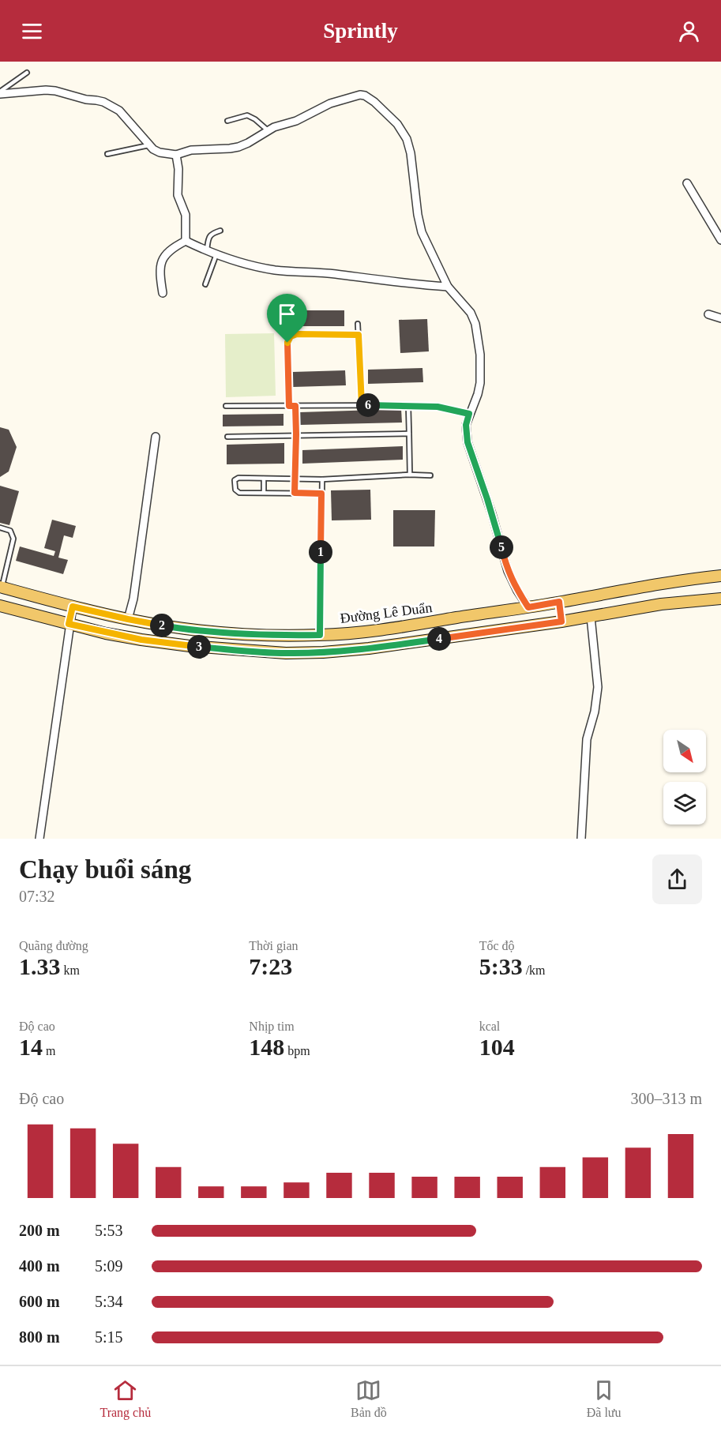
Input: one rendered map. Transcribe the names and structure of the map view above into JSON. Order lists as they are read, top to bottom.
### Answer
{
  "streets": {
    "main road": ["Đường Lê Duẩn"]
  },
  "north": "bottom right",
  "page": {
    "header": "Sprintly",
    "pins": [
      "6",
      "5",
      "1",
      "2",
      "4",
      "3"
    ],
    "heading": ["Chạy buổi sáng", "07:32"],
    "stats": [
      ["Quãng đường", "1.33 km"],
      ["Thời gian", "7:23"],
      ["Tốc độ", "5:33 /km"],
      ["Độ cao", "14 m"],
      ["Nhịp tim", "148 bpm"],
      ["kcal", "104"]
    ],
    "chart": ["Độ cao", "300–313 m"],
    "list": [
      {
        "name": "200 m",
        "note": "5:53"
      },
      {
        "name": "400 m",
        "note": "5:09"
      },
      {
        "name": "600 m",
        "note": "5:34"
      },
      {
        "name": "800 m",
        "note": "5:15"
      }
    ],
    "tabs": ["Trang chủ", "Bản đồ", "Đã lưu"]
  }
}
